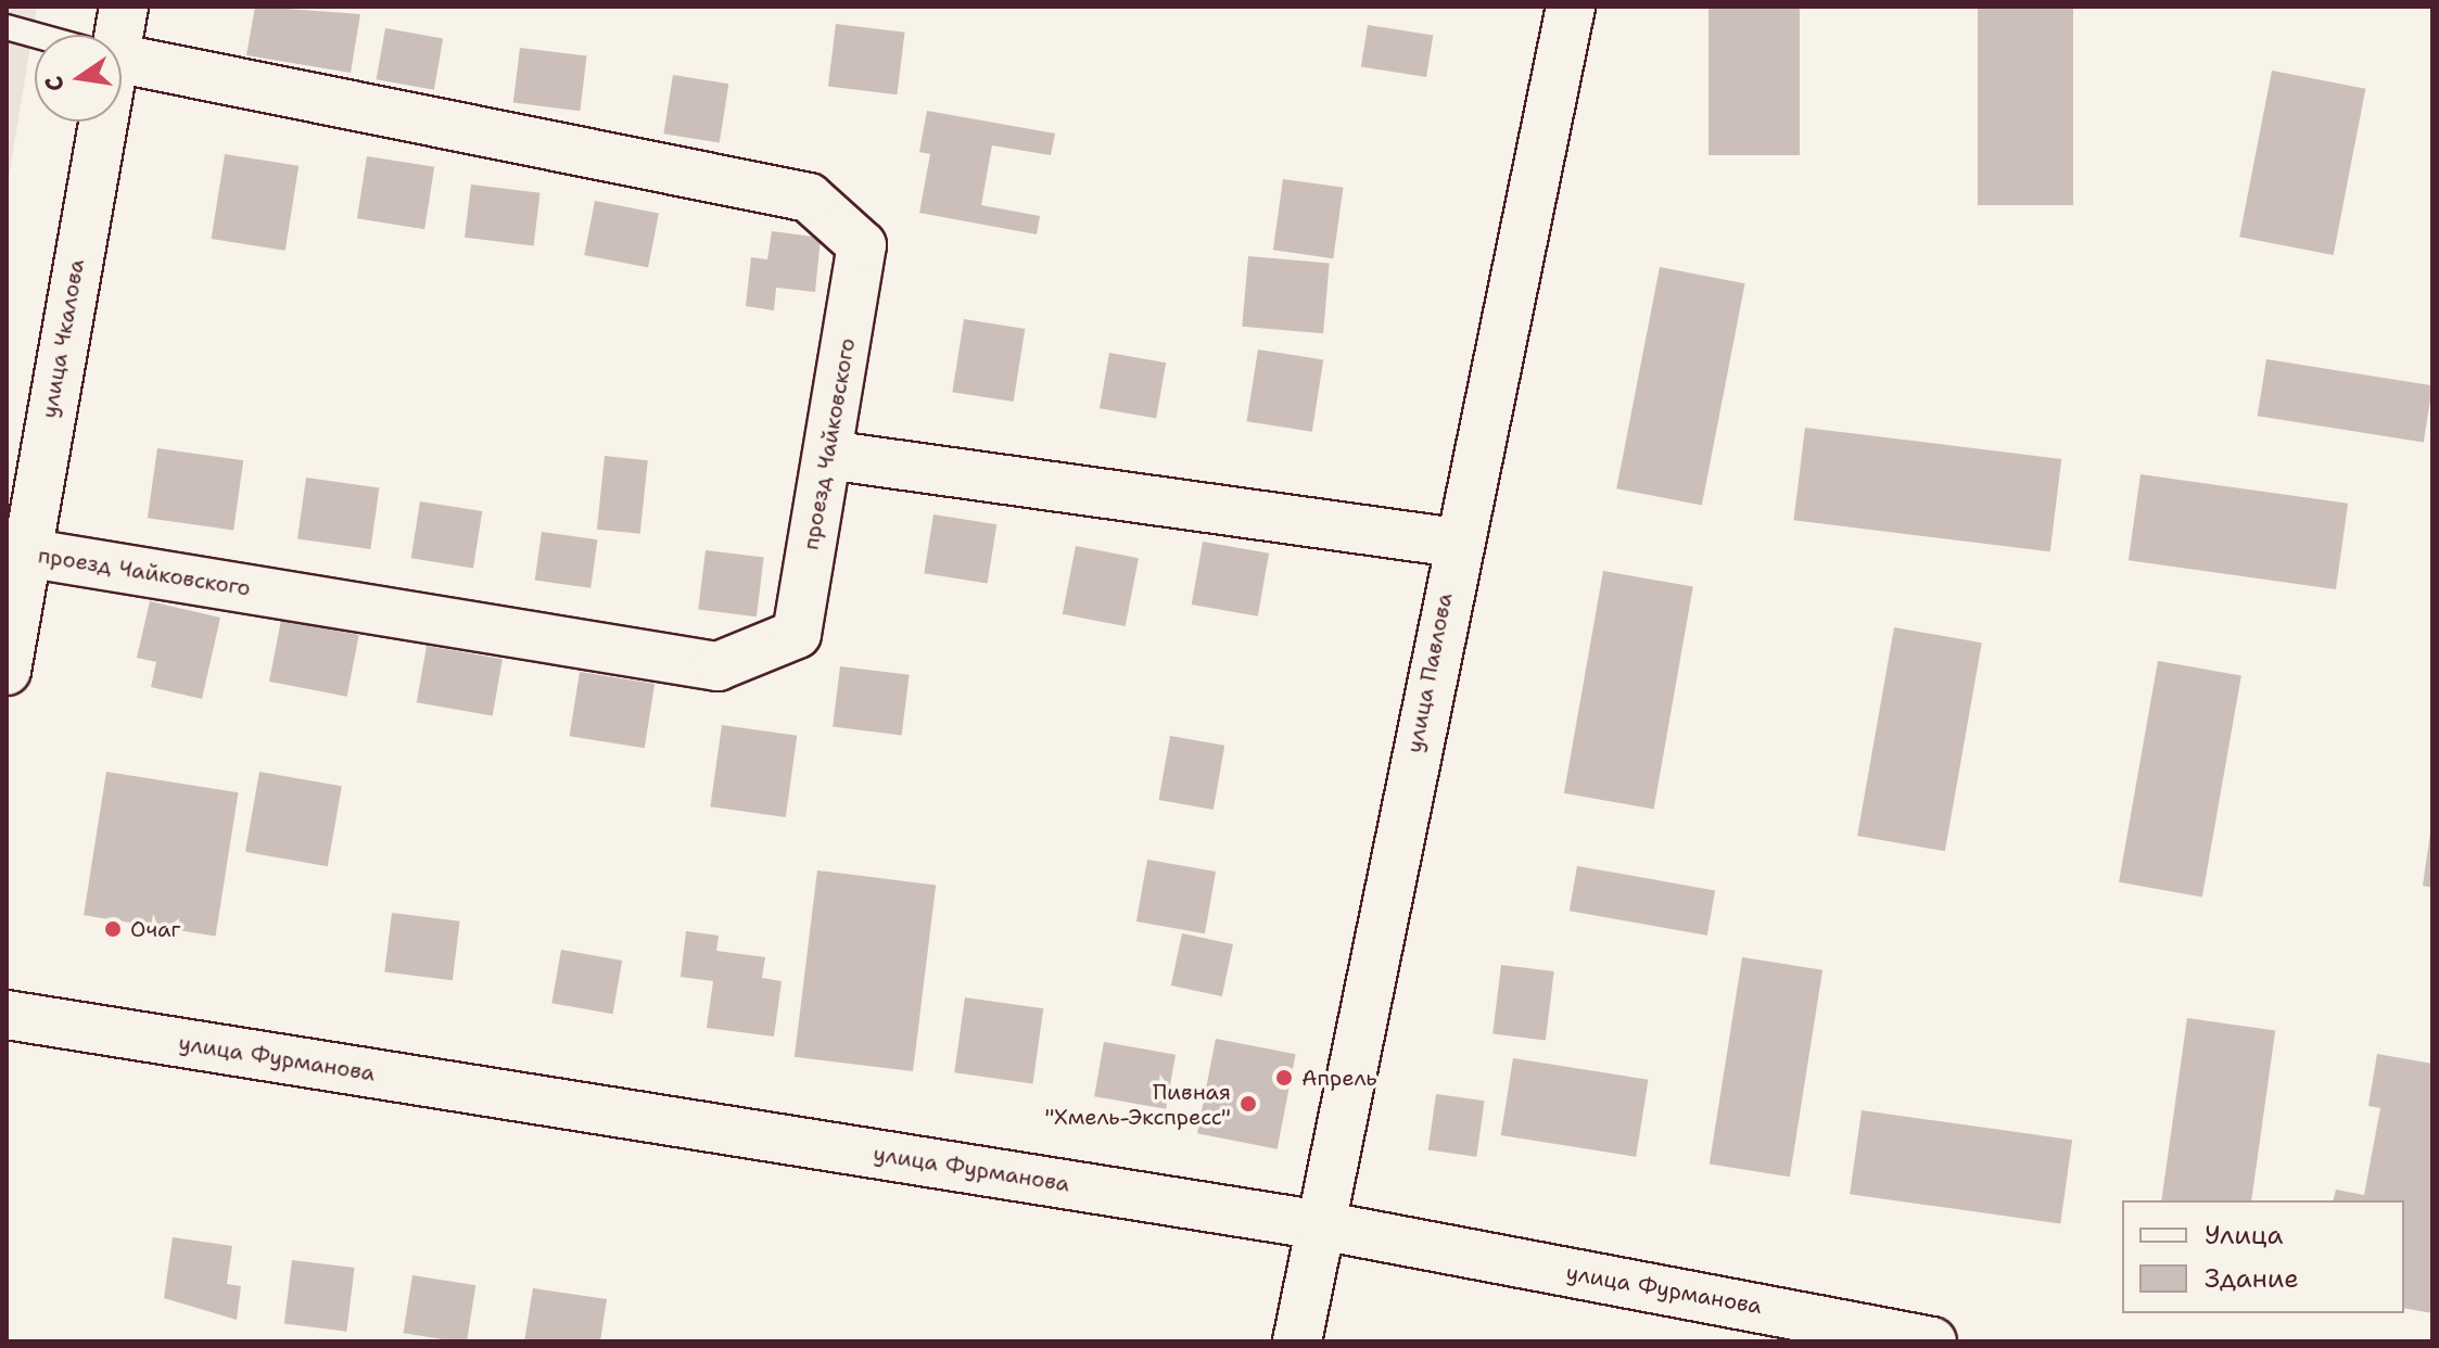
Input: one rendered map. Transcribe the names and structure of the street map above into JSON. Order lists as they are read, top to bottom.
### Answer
{
  "streets": {
    "street": [
      "улица Чкалова",
      "проезд Чайковского",
      "улица Павлова",
      "улица Фурманова"
    ]
  },
  "crossings": [
    ["улица Чкалова", "проезд Чайковского"],
    ["улица Павлова", "улица Фурманова"]
  ],
  "places": ["Очаг", "Апрель", "Пивная \"Хмель-Экспресс\""],
  "legend": ["Улица", "Здание"],
  "north": "left"
}
